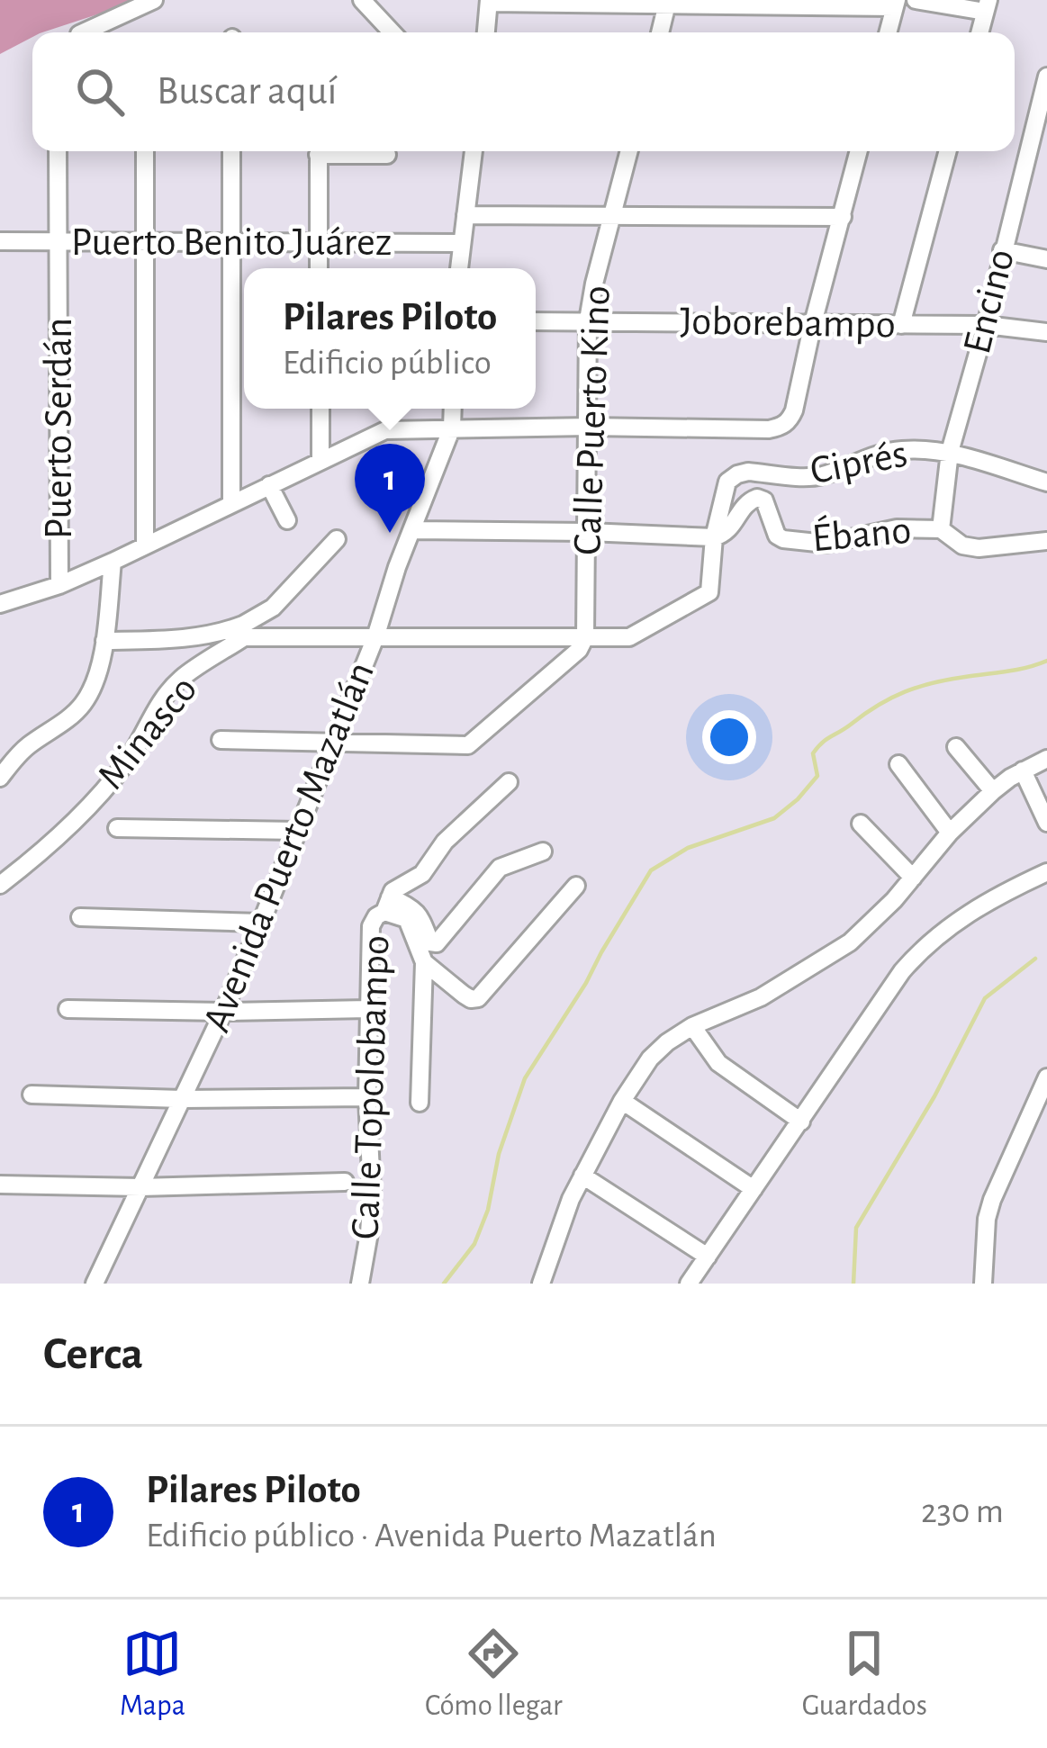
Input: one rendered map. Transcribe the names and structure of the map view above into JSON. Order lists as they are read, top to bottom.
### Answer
{
  "streets": {
    "street": [
      "Puerto Benito Juárez",
      "Encino",
      "Joborebampo",
      "Calle Puerto Kino",
      "Puerto Serdán",
      "Ciprés",
      "Ébano",
      "Minasco",
      "Avenida Puerto Mazatlán",
      "Calle Topolobampo"
    ]
  },
  "crossings": [
    ["Puerto Benito Juárez", "Puerto Serdán"],
    ["Encino", "Joborebampo"],
    ["Encino", "Ciprés"],
    ["Encino", "Ébano"],
    ["Joborebampo", "Calle Puerto Kino"],
    ["Ciprés", "Ébano"]
  ],
  "page": {
    "search": "Buscar aquí",
    "popup": ["Pilares Piloto", "Edificio público"],
    "pins": "1",
    "heading": "Cerca",
    "list": [
      {
        "mark": "1",
        "name": "Pilares Piloto",
        "note": "Edificio público · Avenida Puerto Mazatlán",
        "value": "230 m"
      }
    ],
    "nav": ["Mapa", "Cómo llegar", "Guardados"]
  }
}
